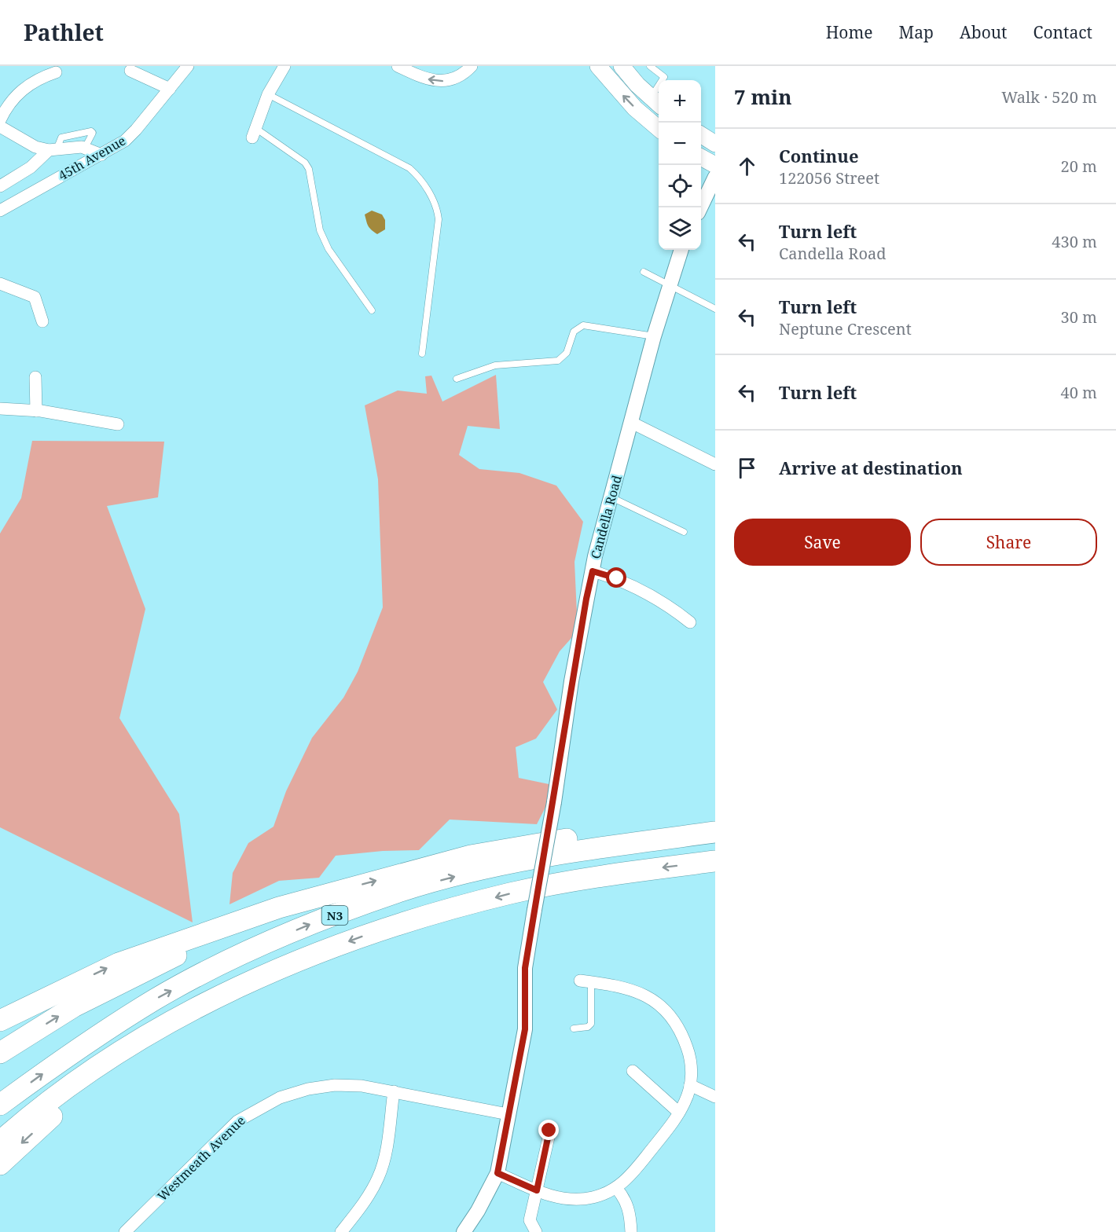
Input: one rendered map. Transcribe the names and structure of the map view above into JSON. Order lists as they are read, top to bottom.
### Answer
{
  "streets": {
    "highway": ["N3"],
    "street": ["45th Avenue", "Candella Road", "Westmeath Avenue"]
  },
  "crossings": [
    ["Candella Road", "Westmeath Avenue"]
  ],
  "page": {
    "header": "Pathlet",
    "nav": [
      "Home",
      "Map",
      "About",
      "Contact"
    ],
    "heading": ["7 min", "Walk · 520 m"],
    "map_buttons": ["+", "−"],
    "list": [
      ["Continue", "122056 Street", "20 m"],
      ["Turn left", "Candella Road", "430 m"],
      ["Turn left", "Neptune Crescent", "30 m"],
      ["Turn left", "40 m"],
      "Arrive at destination"
    ],
    "buttons": ["Save", "Share"]
  }
}
